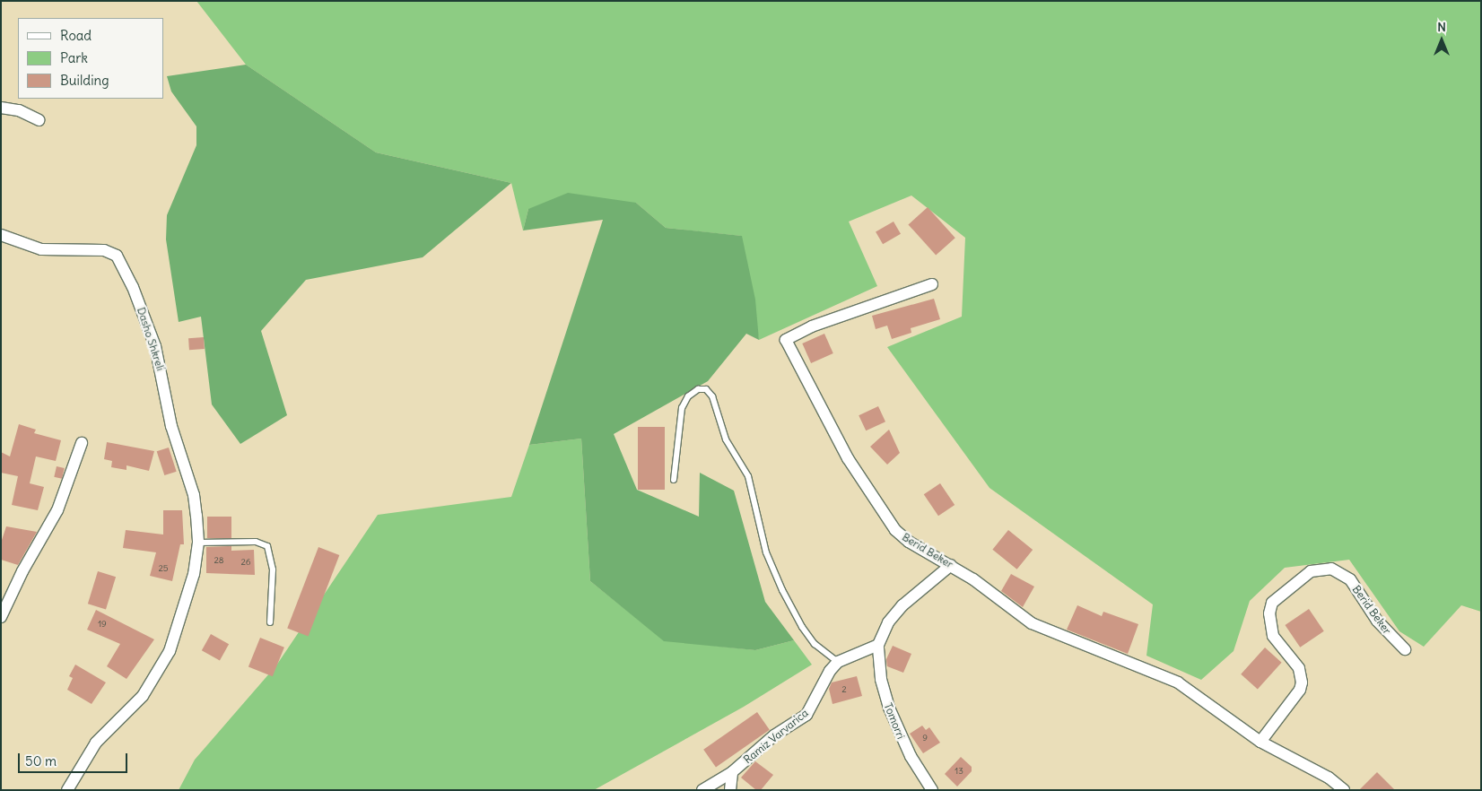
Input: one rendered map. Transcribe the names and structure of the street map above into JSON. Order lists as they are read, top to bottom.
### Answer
{
  "streets": {
    "street": [
      "Dasho Shkreli",
      "Berid Beker",
      "Tomorri",
      "Ramiz Varvarica"
    ]
  },
  "house_numbers": [
    "28",
    "26",
    "25",
    "19",
    "2",
    "9",
    "13"
  ],
  "legend": ["Road", "Park", "Building"],
  "scale_bar": "50 m",
  "north": "top"
}
